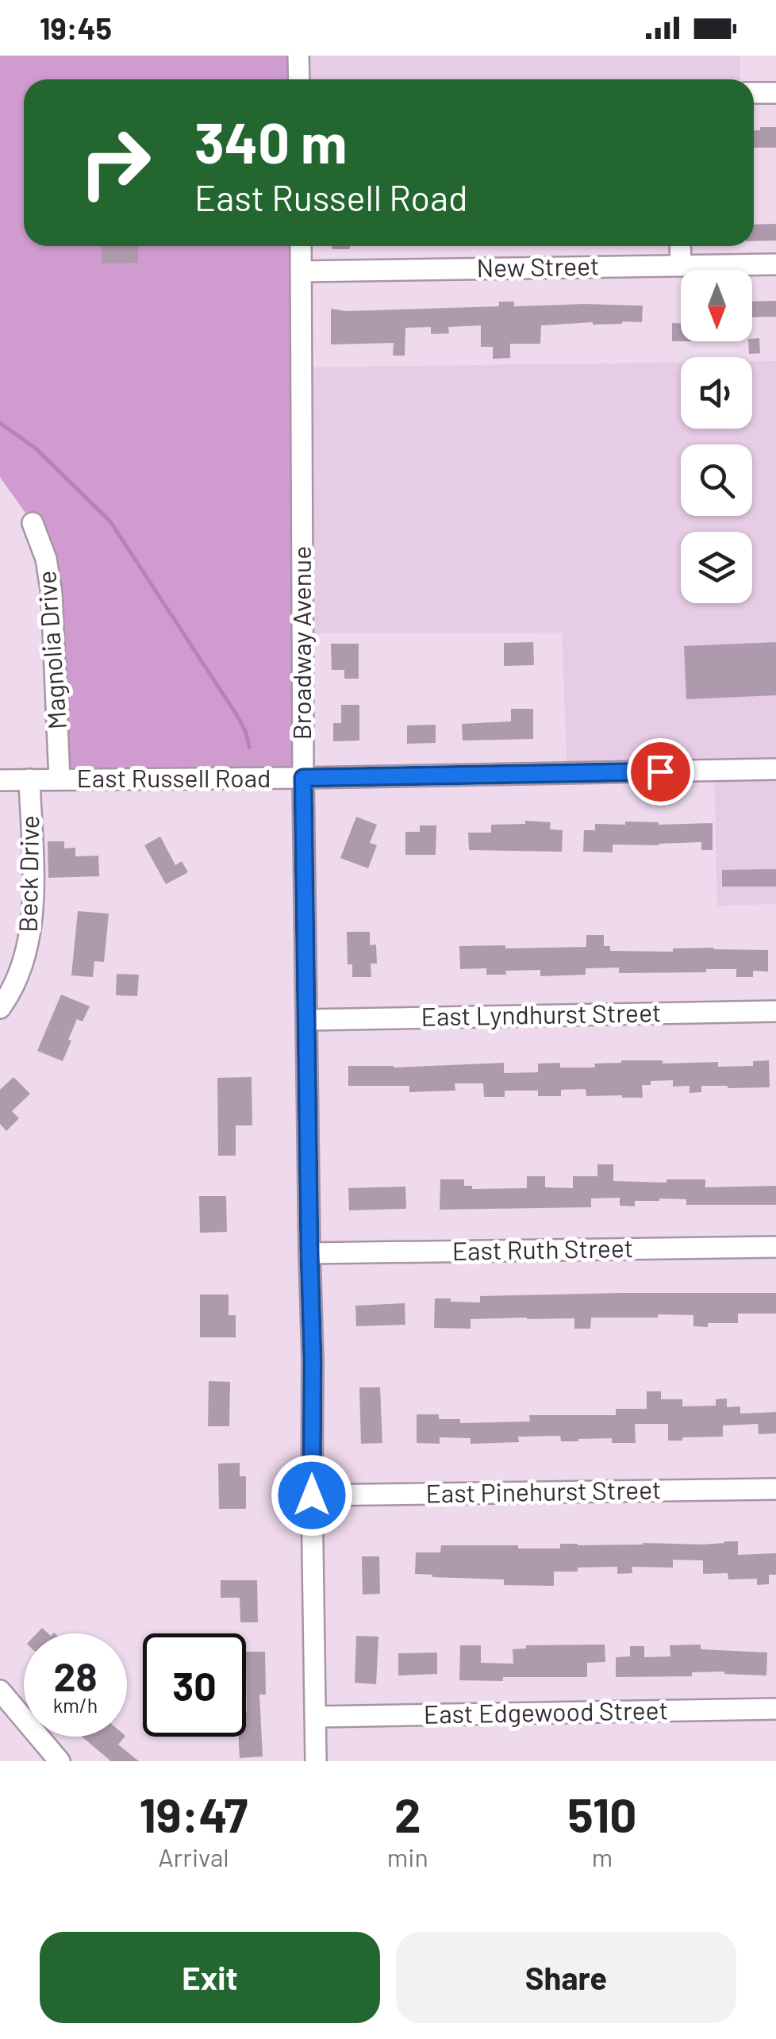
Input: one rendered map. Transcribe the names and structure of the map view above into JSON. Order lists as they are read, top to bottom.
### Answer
{
  "streets": {
    "street": [
      "New Street",
      "Broadway Avenue",
      "Magnolia Drive",
      "East Russell Road",
      "Beck Drive",
      "East Lyndhurst Street",
      "East Ruth Street",
      "East Pinehurst Street",
      "East Edgewood Street"
    ]
  },
  "crossings": [
    ["New Street", "Broadway Avenue"],
    ["Broadway Avenue", "East Russell Road"],
    ["Broadway Avenue", "East Lyndhurst Street"],
    ["Broadway Avenue", "East Ruth Street"],
    ["Broadway Avenue", "East Pinehurst Street"],
    ["Broadway Avenue", "East Edgewood Street"],
    ["Magnolia Drive", "East Russell Road"],
    ["East Russell Road", "Beck Drive"]
  ],
  "north": "bottom",
  "page": {
    "status": "19:45",
    "turn": ["340 m", "East Russell Road"],
    "speed": "28 km/h",
    "limit": "30",
    "eta": [
      "19:47",
      "Arrival",
      "2",
      "min",
      "510",
      "m"
    ],
    "buttons": ["Exit", "Share"]
  }
}
